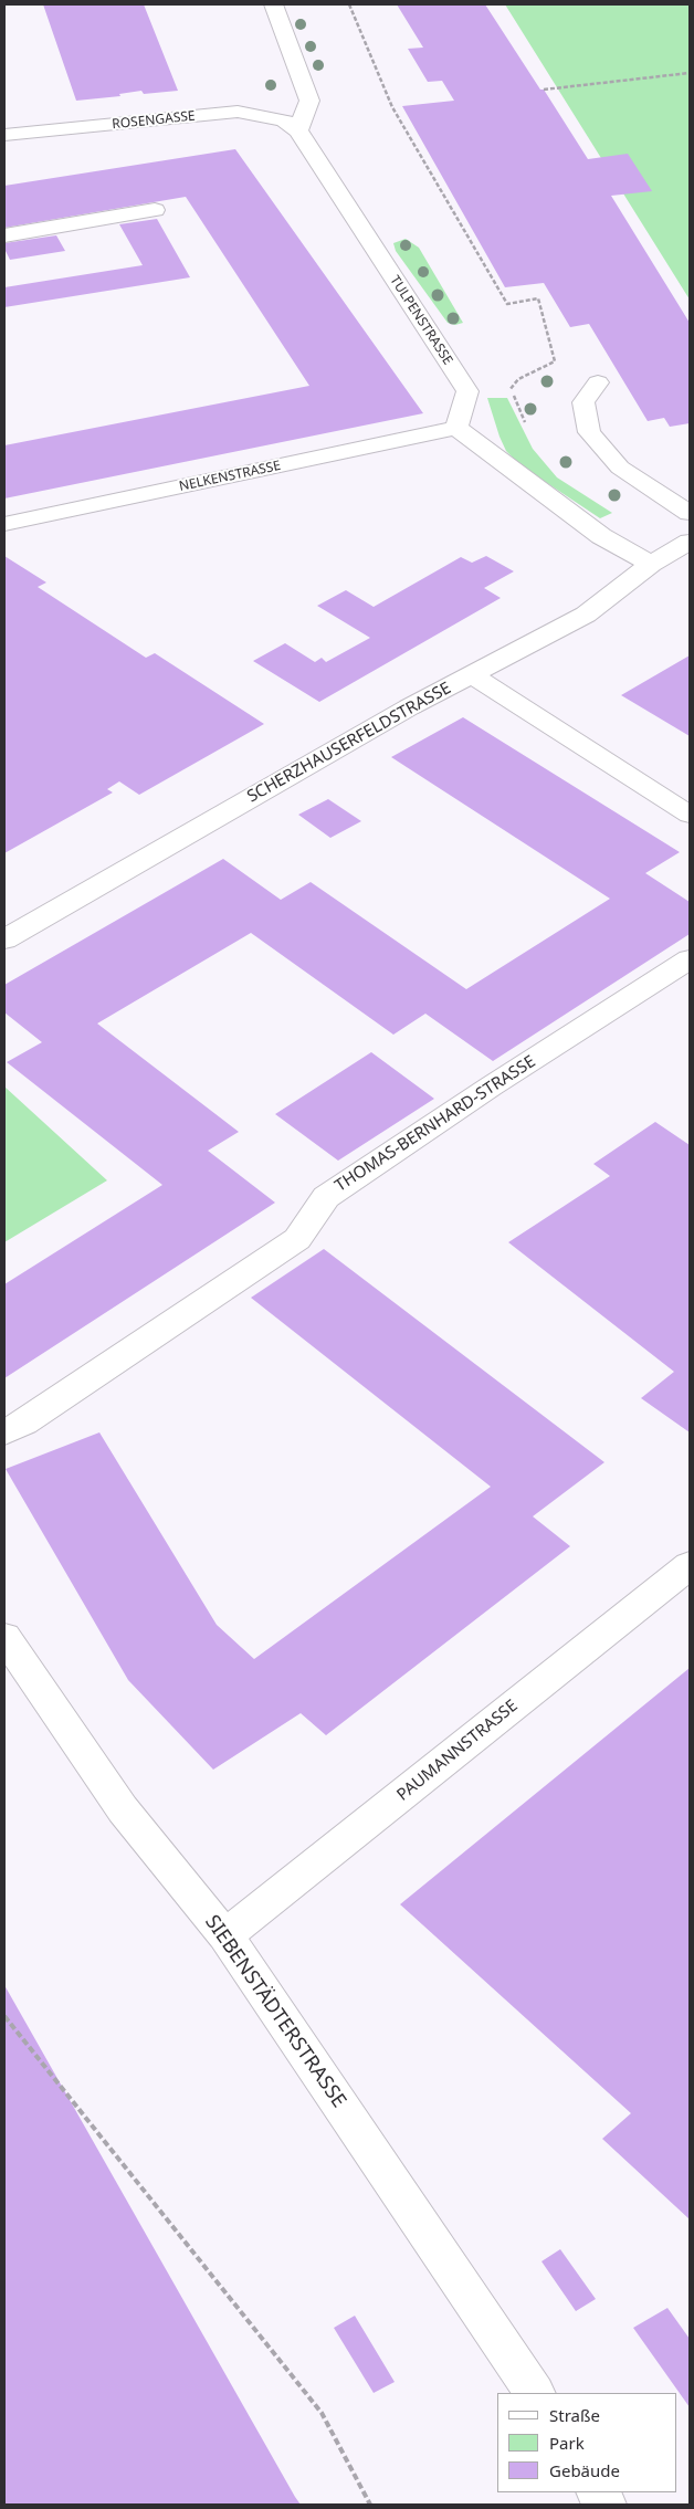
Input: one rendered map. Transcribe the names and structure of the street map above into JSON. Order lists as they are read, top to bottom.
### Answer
{
  "streets": {
    "street": [
      "ROSENGASSE",
      "TULPENSTRASSE",
      "NELKENSTRASSE",
      "SCHERZHAUSERFELDSTRASSE",
      "THOMAS-BERNHARD-STRASSE",
      "PAUMANNSTRASSE",
      "SIEBENSTÄDTERSTRASSE"
    ]
  },
  "crossings": [
    ["ROSENGASSE", "TULPENSTRASSE"],
    ["PAUMANNSTRASSE", "SIEBENSTÄDTERSTRASSE"]
  ],
  "legend": ["Straße", "Park", "Gebäude"]
}
